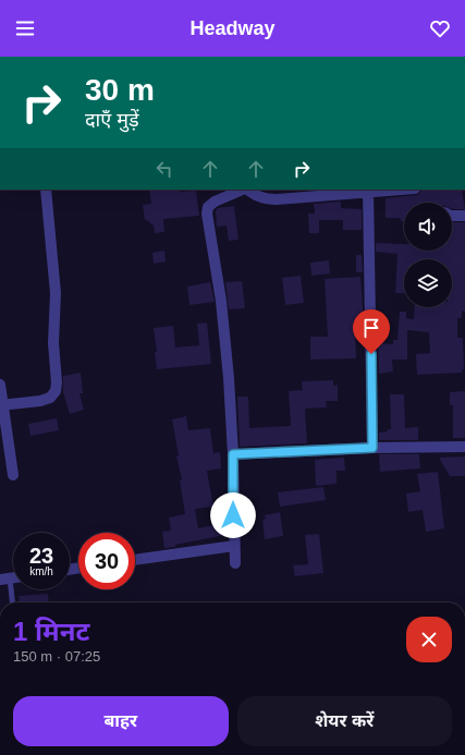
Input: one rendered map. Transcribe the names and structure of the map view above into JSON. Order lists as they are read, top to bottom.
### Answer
{
  "page": {
    "header": "Headway",
    "turn": ["30 m", "दाएँ मुड़ें"],
    "speed": "23 km/h",
    "limit": "30",
    "heading": ["1 मिनट", "150 m · 07:25"],
    "buttons": ["बाहर", "शेयर करें"]
  }
}
